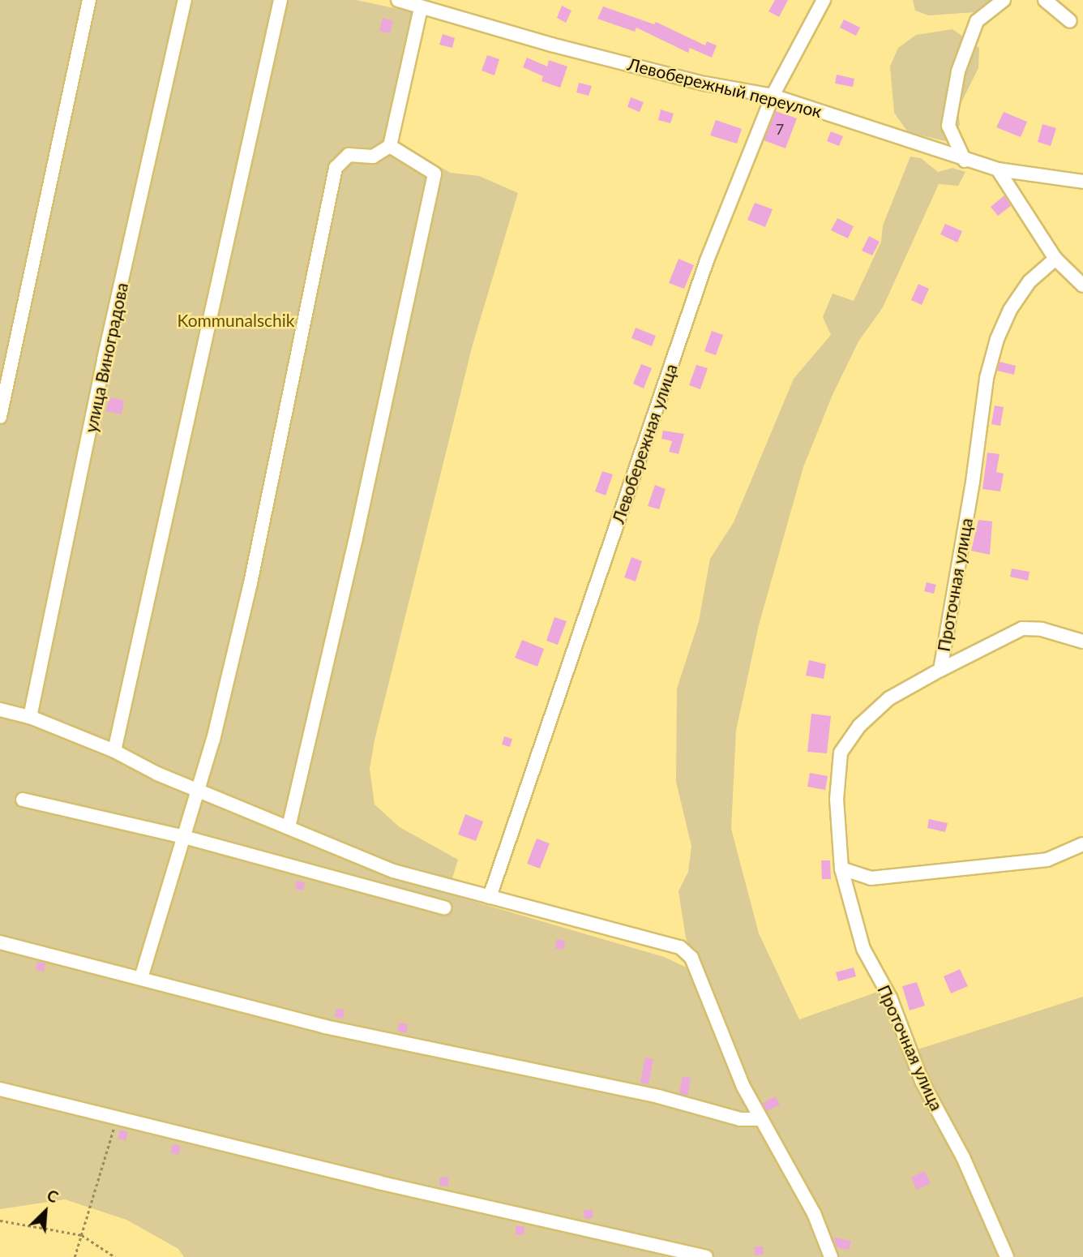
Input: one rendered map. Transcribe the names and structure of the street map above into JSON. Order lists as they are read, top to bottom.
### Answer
{
  "streets": {
    "street": [
      "Левобережный переулок",
      "улица Виноградова",
      "Левобережная улица",
      "Проточная улица"
    ]
  },
  "crossings": [
    ["Левобережный переулок", "Левобережная улица"]
  ],
  "parks": ["Kommunalschik"],
  "house_numbers": ["7"],
  "north": "top right"
}
